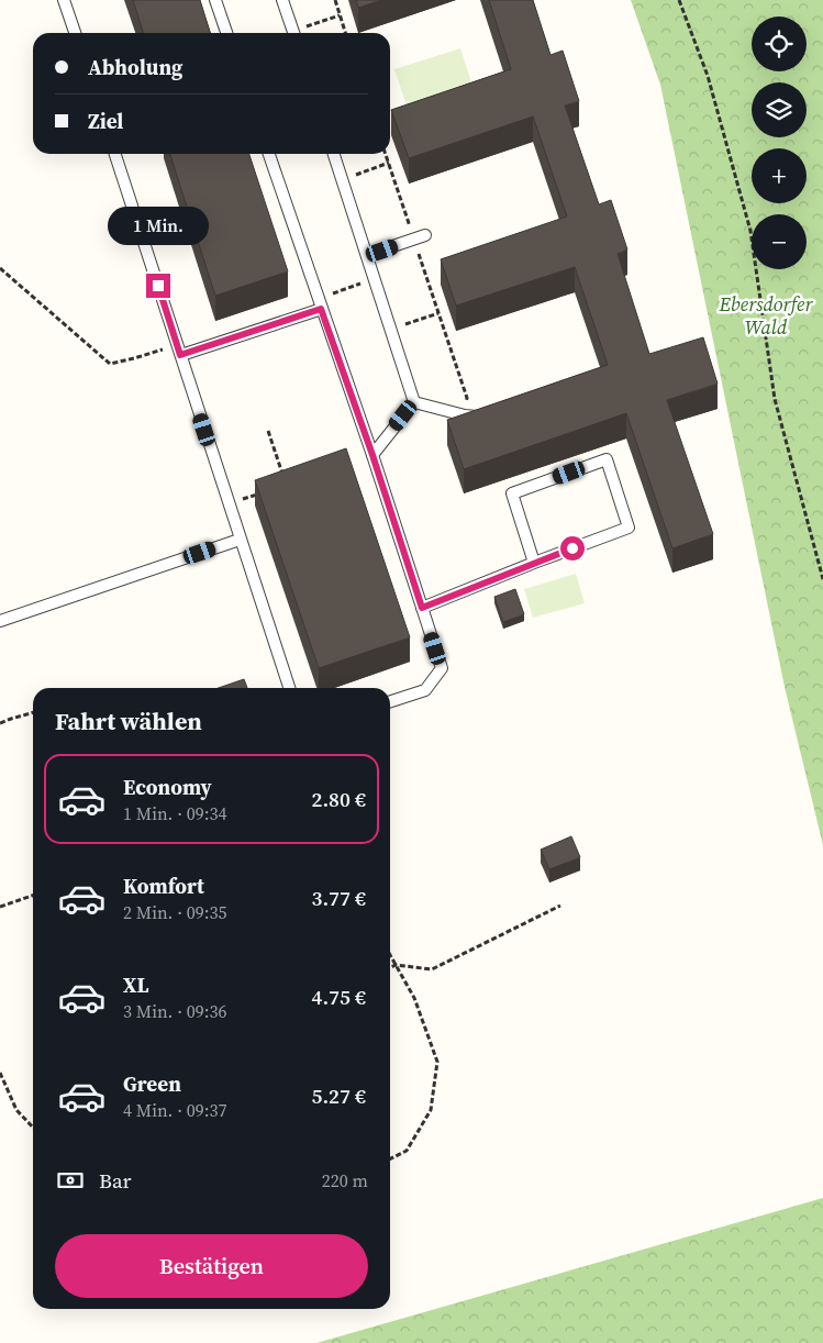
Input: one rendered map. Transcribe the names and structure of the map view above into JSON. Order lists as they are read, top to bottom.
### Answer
{
  "parks": ["Ebersdorfer Wald"],
  "page": {
    "map_buttons": ["+", "−"],
    "banner": ["Abholung", "Ziel"],
    "bubble": "1 Min.",
    "heading": "Fahrt wählen",
    "list": [
      {
        "name": "Economy",
        "note": "1 Min. · 09:34",
        "value": "2.80 €"
      },
      {
        "name": "Komfort",
        "note": "2 Min. · 09:35",
        "value": "3.77 €"
      },
      {
        "name": "XL",
        "note": "3 Min. · 09:36",
        "value": "4.75 €"
      },
      {
        "name": "Green",
        "note": "4 Min. · 09:37",
        "value": "5.27 €"
      }
    ],
    "pay": ["Bar", "220 m"],
    "buttons": "Bestätigen"
  }
}
